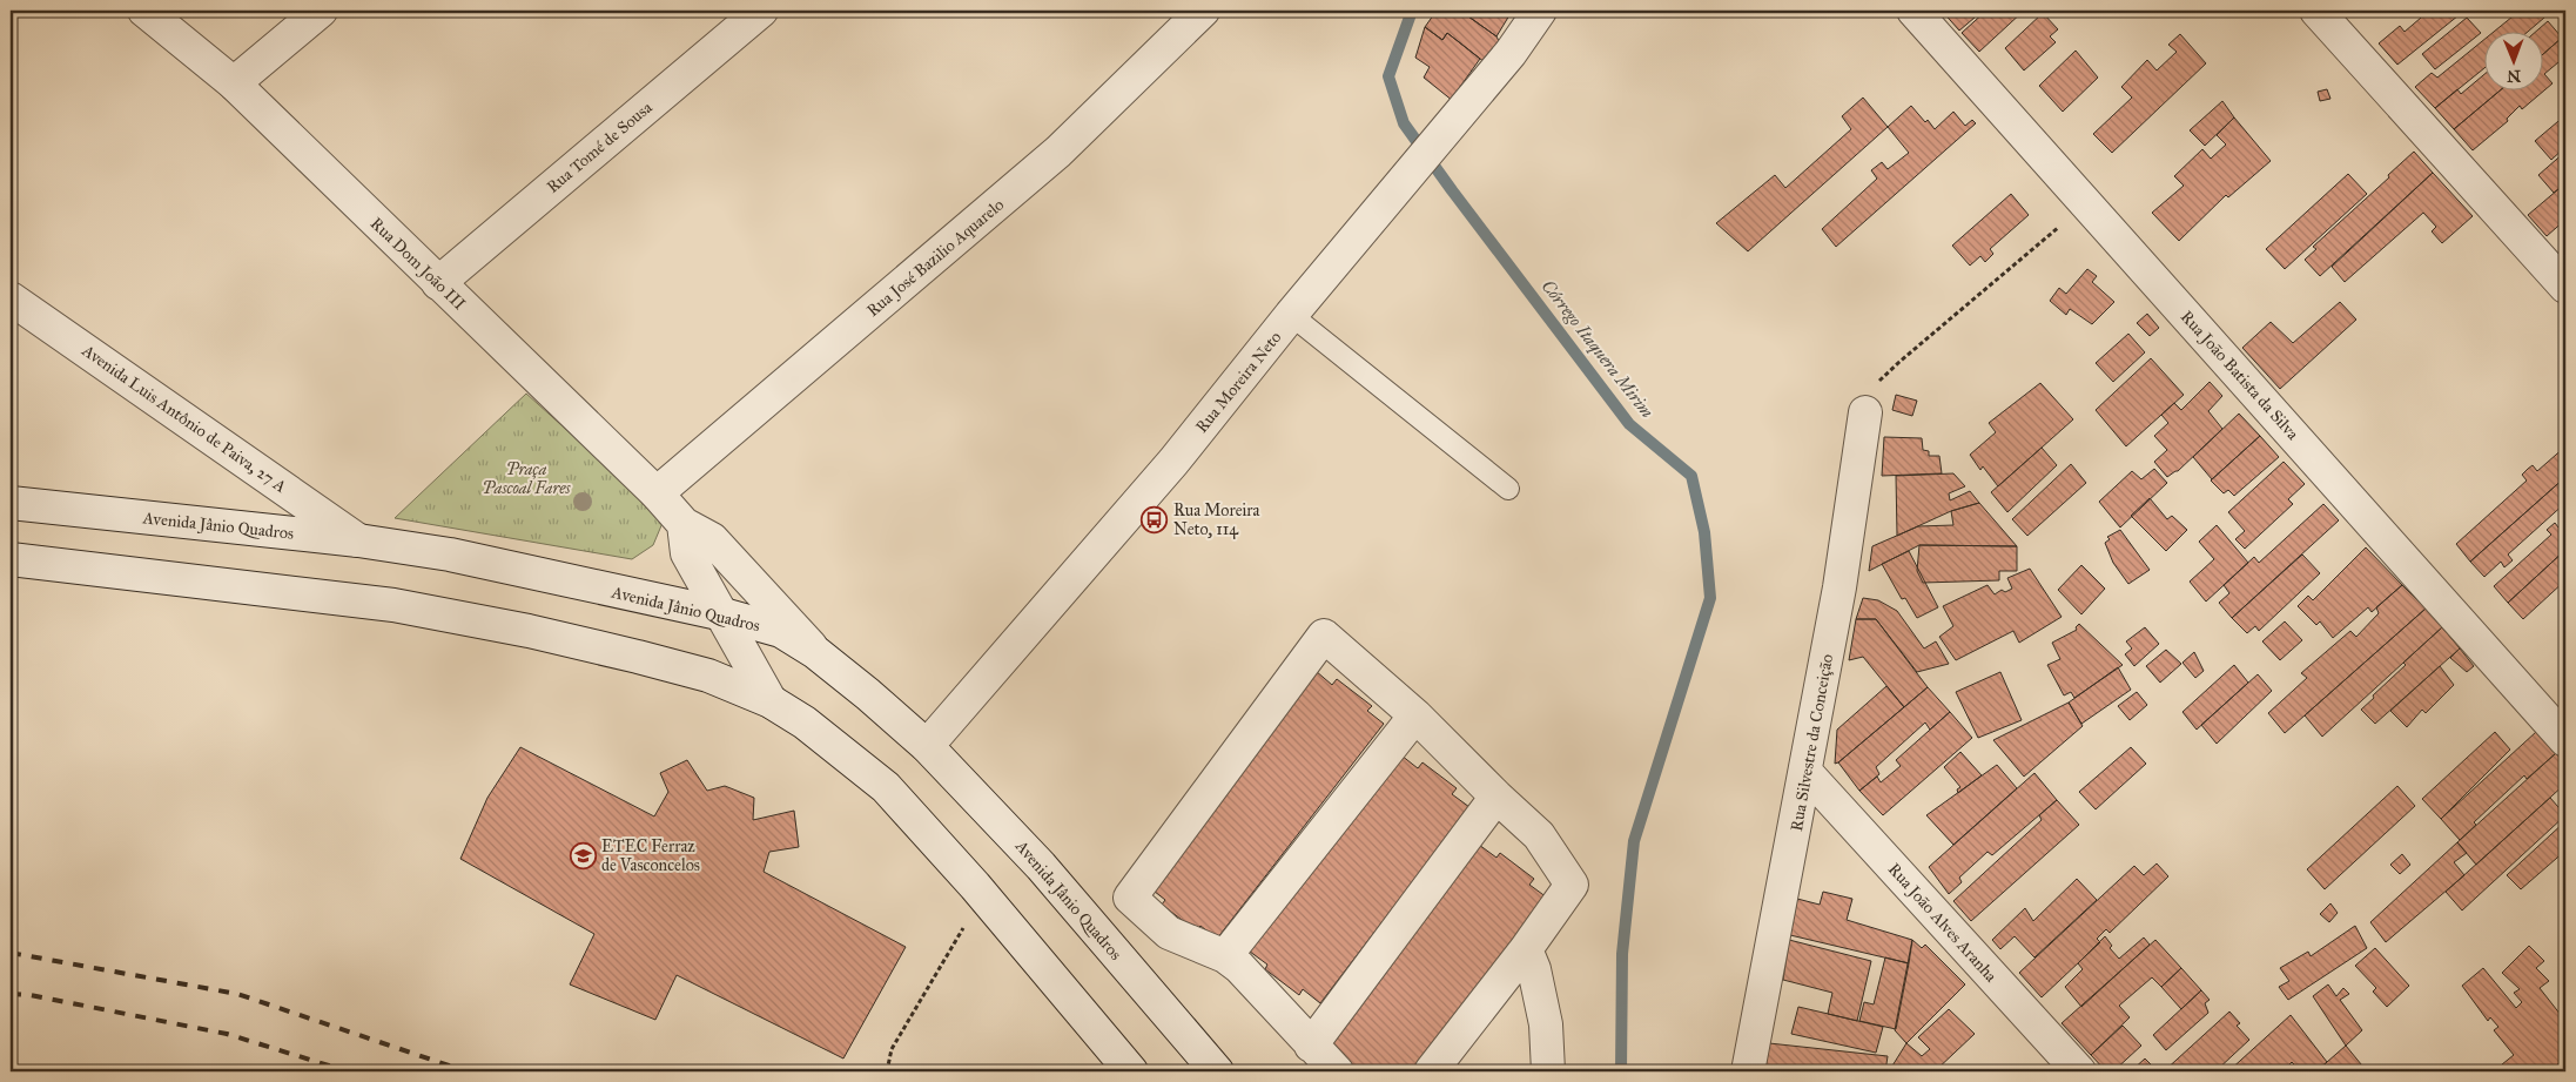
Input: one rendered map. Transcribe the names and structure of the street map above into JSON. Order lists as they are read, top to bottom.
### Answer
{
  "streets": {
    "street": [
      "Rua Tomé de Sousa",
      "Rua José Bazilio Aquarelo",
      "Rua Dom João III",
      "Rua João Batista da Silva",
      "Rua Moreira Neto",
      "Avenida Luis Antônio de Paiva, 27 A",
      "Avenida Jânio Quadros",
      "Rua Silvestre da Conceição",
      "Rua João Alves Aranha"
    ]
  },
  "crossings": [
    ["Rua Tomé de Sousa", "Rua Dom João III"],
    ["Rua José Bazilio Aquarelo", "Rua Dom João III"],
    ["Rua Dom João III", "Avenida Jânio Quadros"],
    ["Rua Moreira Neto", "Avenida Jânio Quadros"],
    ["Avenida Luis Antônio de Paiva, 27 A", "Avenida Jânio Quadros"],
    ["Rua Silvestre da Conceição", "Rua João Alves Aranha"]
  ],
  "water": ["Córrego Itaquera Mirim"],
  "parks": ["Praça Pascoal Fares"],
  "places": {
    "bus stop": ["Rua Moreira Neto, 114"],
    "school or university": ["ETEC Ferraz de Vasconcelos"]
  },
  "north": "bottom"
}
